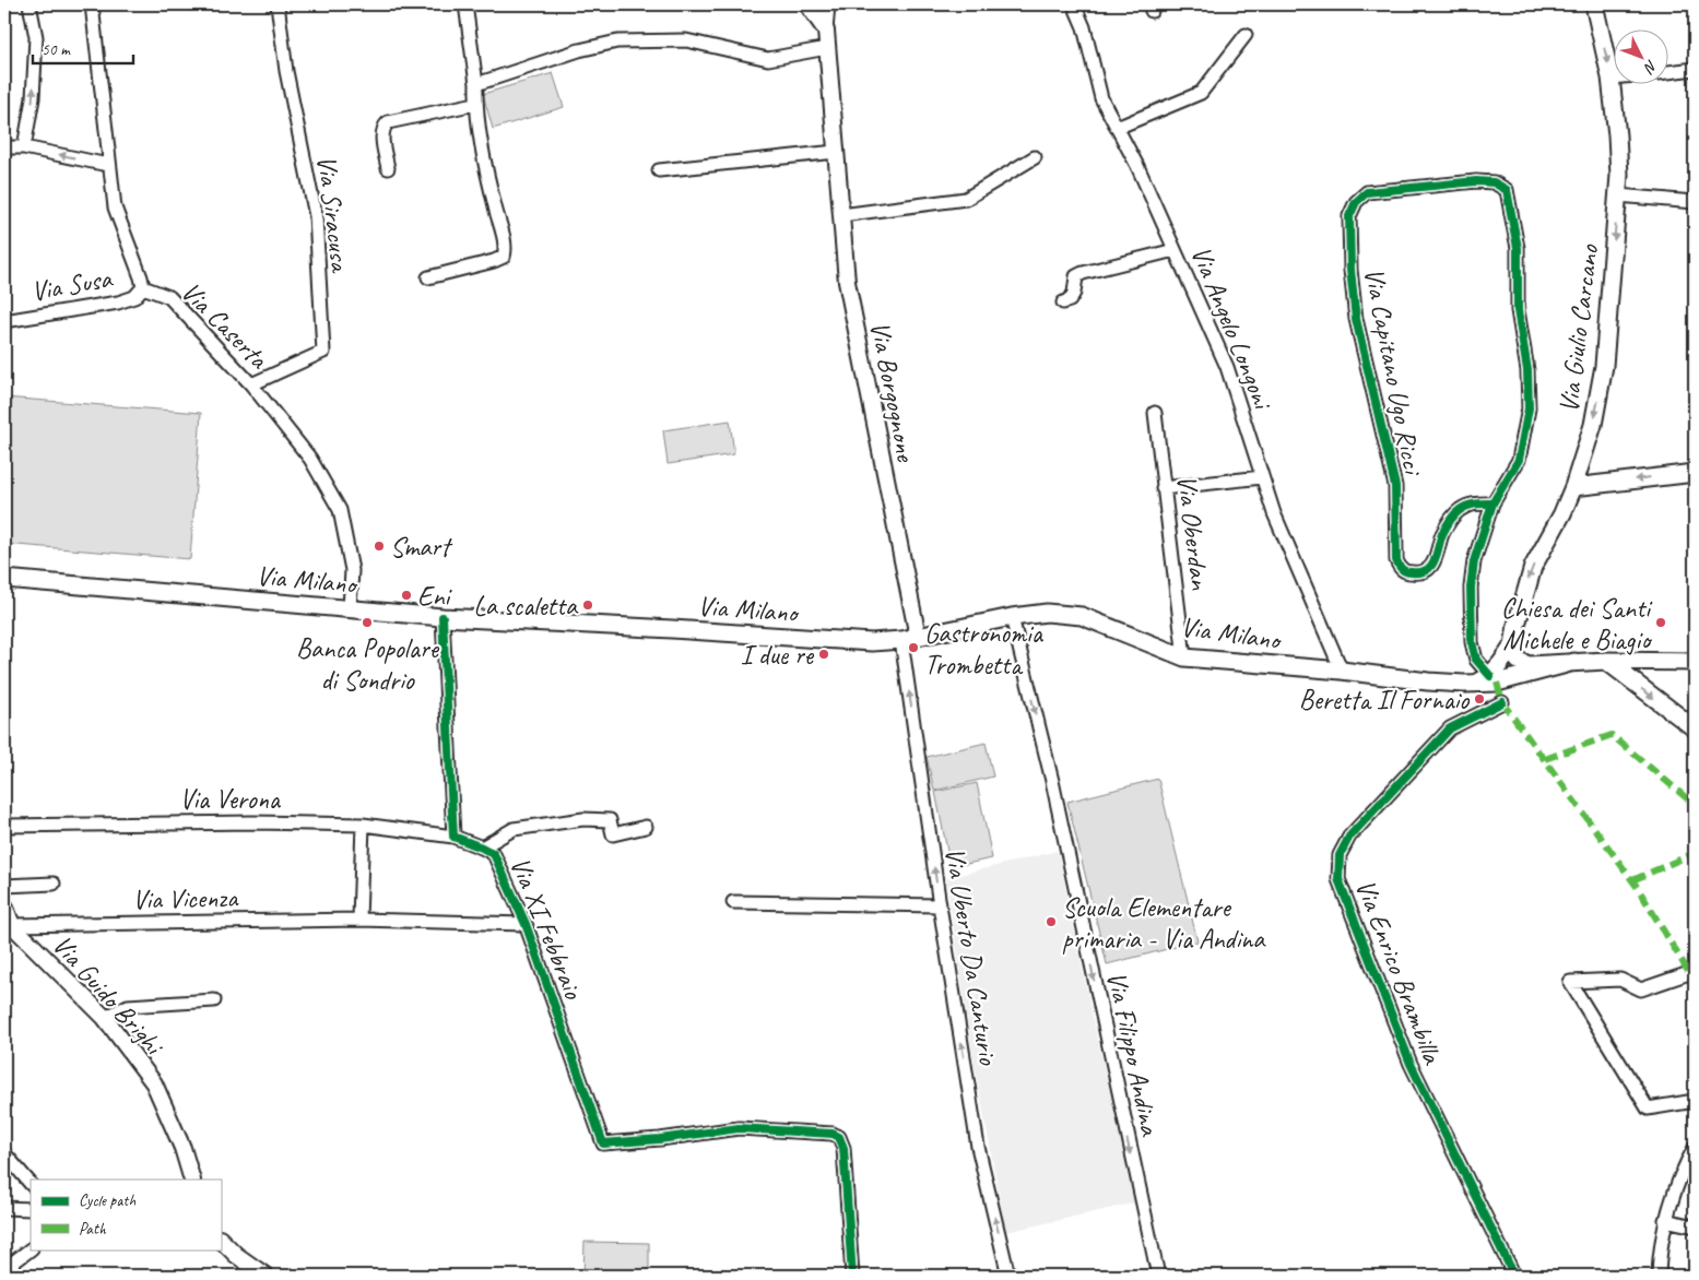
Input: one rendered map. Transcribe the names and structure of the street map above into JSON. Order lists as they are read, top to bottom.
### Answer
{
  "streets": {
    "main road": ["Via Giulio Carcano", "Via Milano"],
    "street": [
      "Via Siracusa",
      "Via Susa",
      "Via Caserta",
      "Via Angelo Longoni",
      "Via Capitano Ugo Ricci",
      "Via Borgognone",
      "Via Oberdan",
      "Via Verona",
      "Via Vicenza",
      "Via XI Febbraio",
      "Via Uberto Da Canturio",
      "Via Enrico Brambilla",
      "Via Guido Brighi",
      "Via Filippo Andina"
    ]
  },
  "crossings": [
    ["Via Siracusa", "Via Caserta"],
    ["Via Susa", "Via Caserta"],
    ["Via Caserta", "Via Milano"],
    ["Via Angelo Longoni", "Via Milano"],
    ["Via Capitano Ugo Ricci", "Via Milano"],
    ["Via Borgognone", "Via Milano"],
    ["Via Borgognone", "Via Uberto Da Canturio"],
    ["Via Oberdan", "Via Milano"],
    ["Via Milano", "Via Uberto Da Canturio"],
    ["Via Milano", "Via Filippo Andina"],
    ["Via Verona", "Via XI Febbraio"],
    ["Via Vicenza", "Via XI Febbraio"],
    ["Via Vicenza", "Via Guido Brighi"]
  ],
  "one_way": ["Via Giulio Carcano", "Via Uberto Da Canturio", "Via Filippo Andina"],
  "places": [
    "Smart",
    "Eni",
    "La scaletta",
    "Banca Popolare di Sondrio",
    "Chiesa dei Santi Michele e Biagio",
    "Gastronomia Trombetta",
    "I due re",
    "Beretta Il Fornaio",
    "Scuola Elementare primaria - Via Andina"
  ],
  "legend": ["Cycle path", "Path"],
  "scale_bar": "50 m",
  "north": "bottom right"
}
